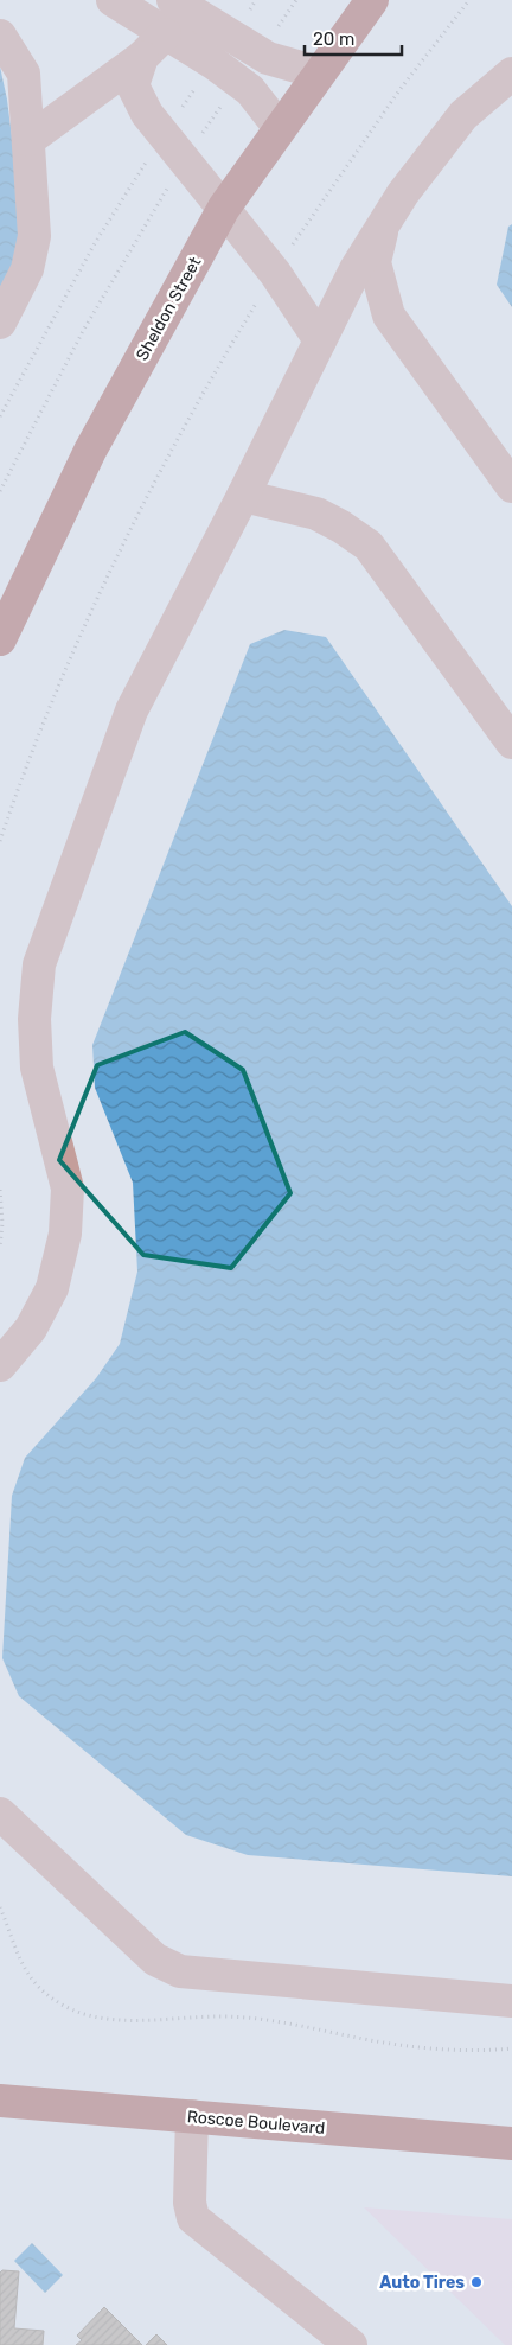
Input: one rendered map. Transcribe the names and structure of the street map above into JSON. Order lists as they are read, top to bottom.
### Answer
{
  "streets": {
    "main road": ["Sheldon Street", "Roscoe Boulevard"]
  },
  "places": ["Auto Tires"],
  "scale_bar": "20 m"
}
